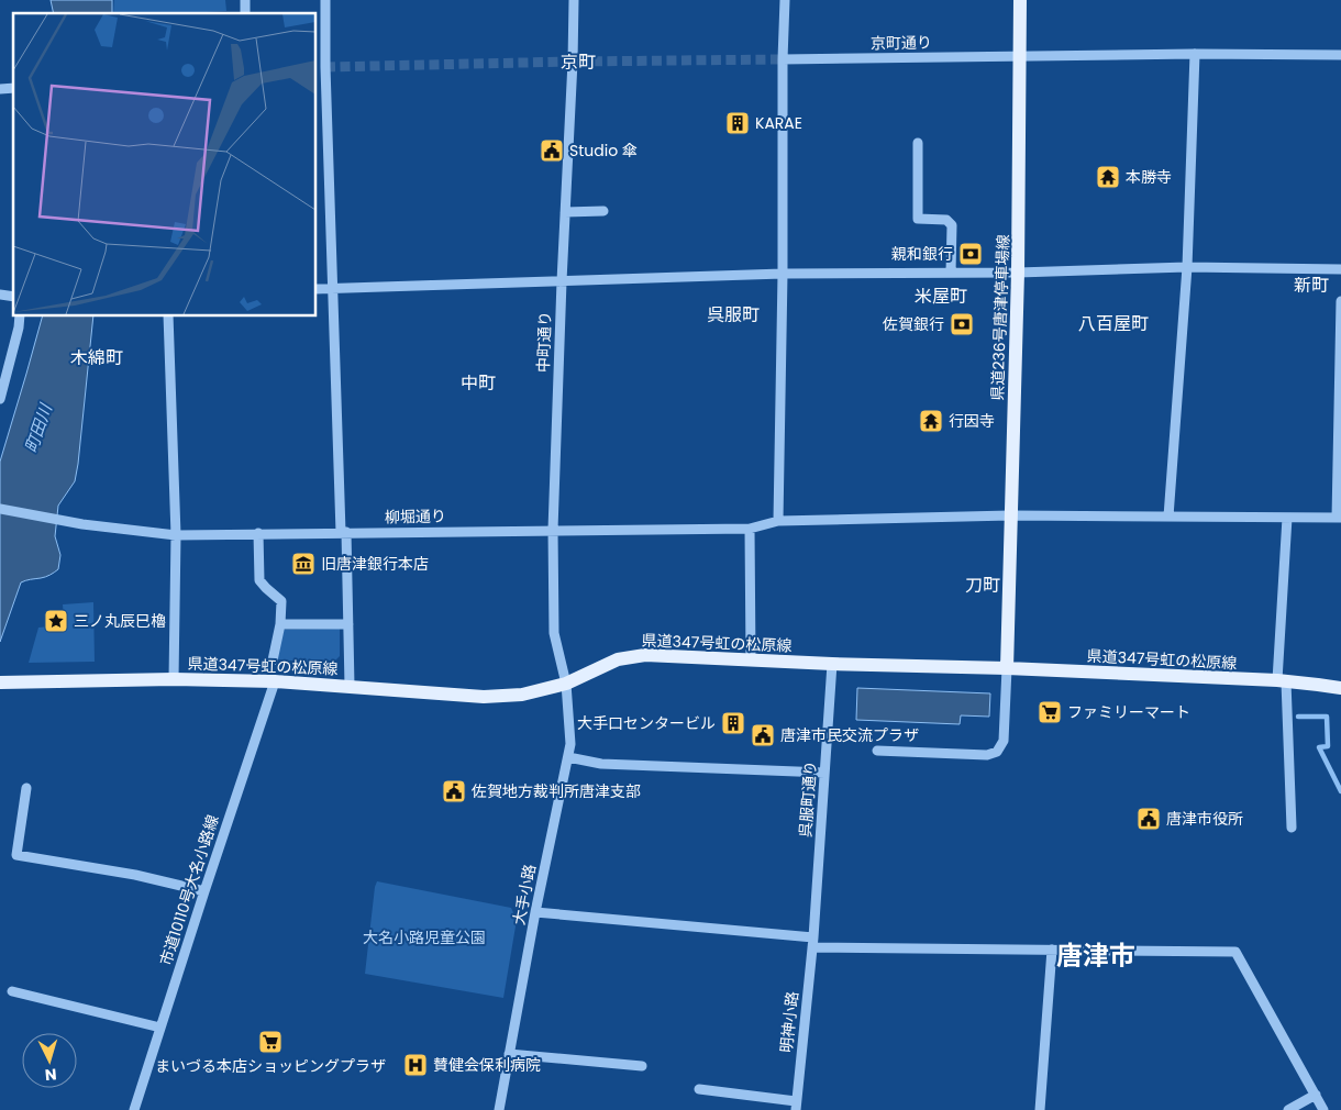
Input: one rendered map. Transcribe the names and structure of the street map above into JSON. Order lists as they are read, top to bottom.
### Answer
{
  "streets": {
    "main road": ["県道236号唐津停車場線", "県道347号虹の松原線"],
    "street": [
      "京町通り",
      "中町通り",
      "柳堀通り",
      "呉服町通り",
      "市道10110号大名小路線",
      "大手小路",
      "明神小路"
    ]
  },
  "crossings": [
    ["京町通り", "県道236号唐津停車場線"],
    ["県道236号唐津停車場線", "柳堀通り"],
    ["県道236号唐津停車場線", "県道347号虹の松原線"],
    ["中町通り", "柳堀通り"],
    ["中町通り", "県道347号虹の松原線"],
    ["中町通り", "大手小路"],
    ["県道347号虹の松原線", "呉服町通り"],
    ["県道347号虹の松原線", "市道10110号大名小路線"],
    ["県道347号虹の松原線", "大手小路"],
    ["呉服町通り", "明神小路"]
  ],
  "districts": [
    "京町",
    "新町",
    "米屋町",
    "呉服町",
    "八百屋町",
    "木綿町",
    "中町",
    "刀町",
    "唐津市"
  ],
  "water": ["町田川"],
  "parks": ["大名小路児童公園"],
  "places": {
    "building": ["KARAE", "大手口センタービル"],
    "public building": [
      "Studio 傘",
      "唐津市民交流プラザ",
      "佐賀地方裁判所唐津支部",
      "唐津市役所"
    ],
    "temple": ["本勝寺", "行因寺"],
    "bank": ["親和銀行", "佐賀銀行"],
    "museum": ["旧唐津銀行本店"],
    "place": ["三ノ丸辰巳櫓"],
    "supermarket": ["ファミリーマート", "まいづる本店ショッピングプラザ"],
    "hospital": ["賛健会保利病院"]
  },
  "north": "bottom"
}
